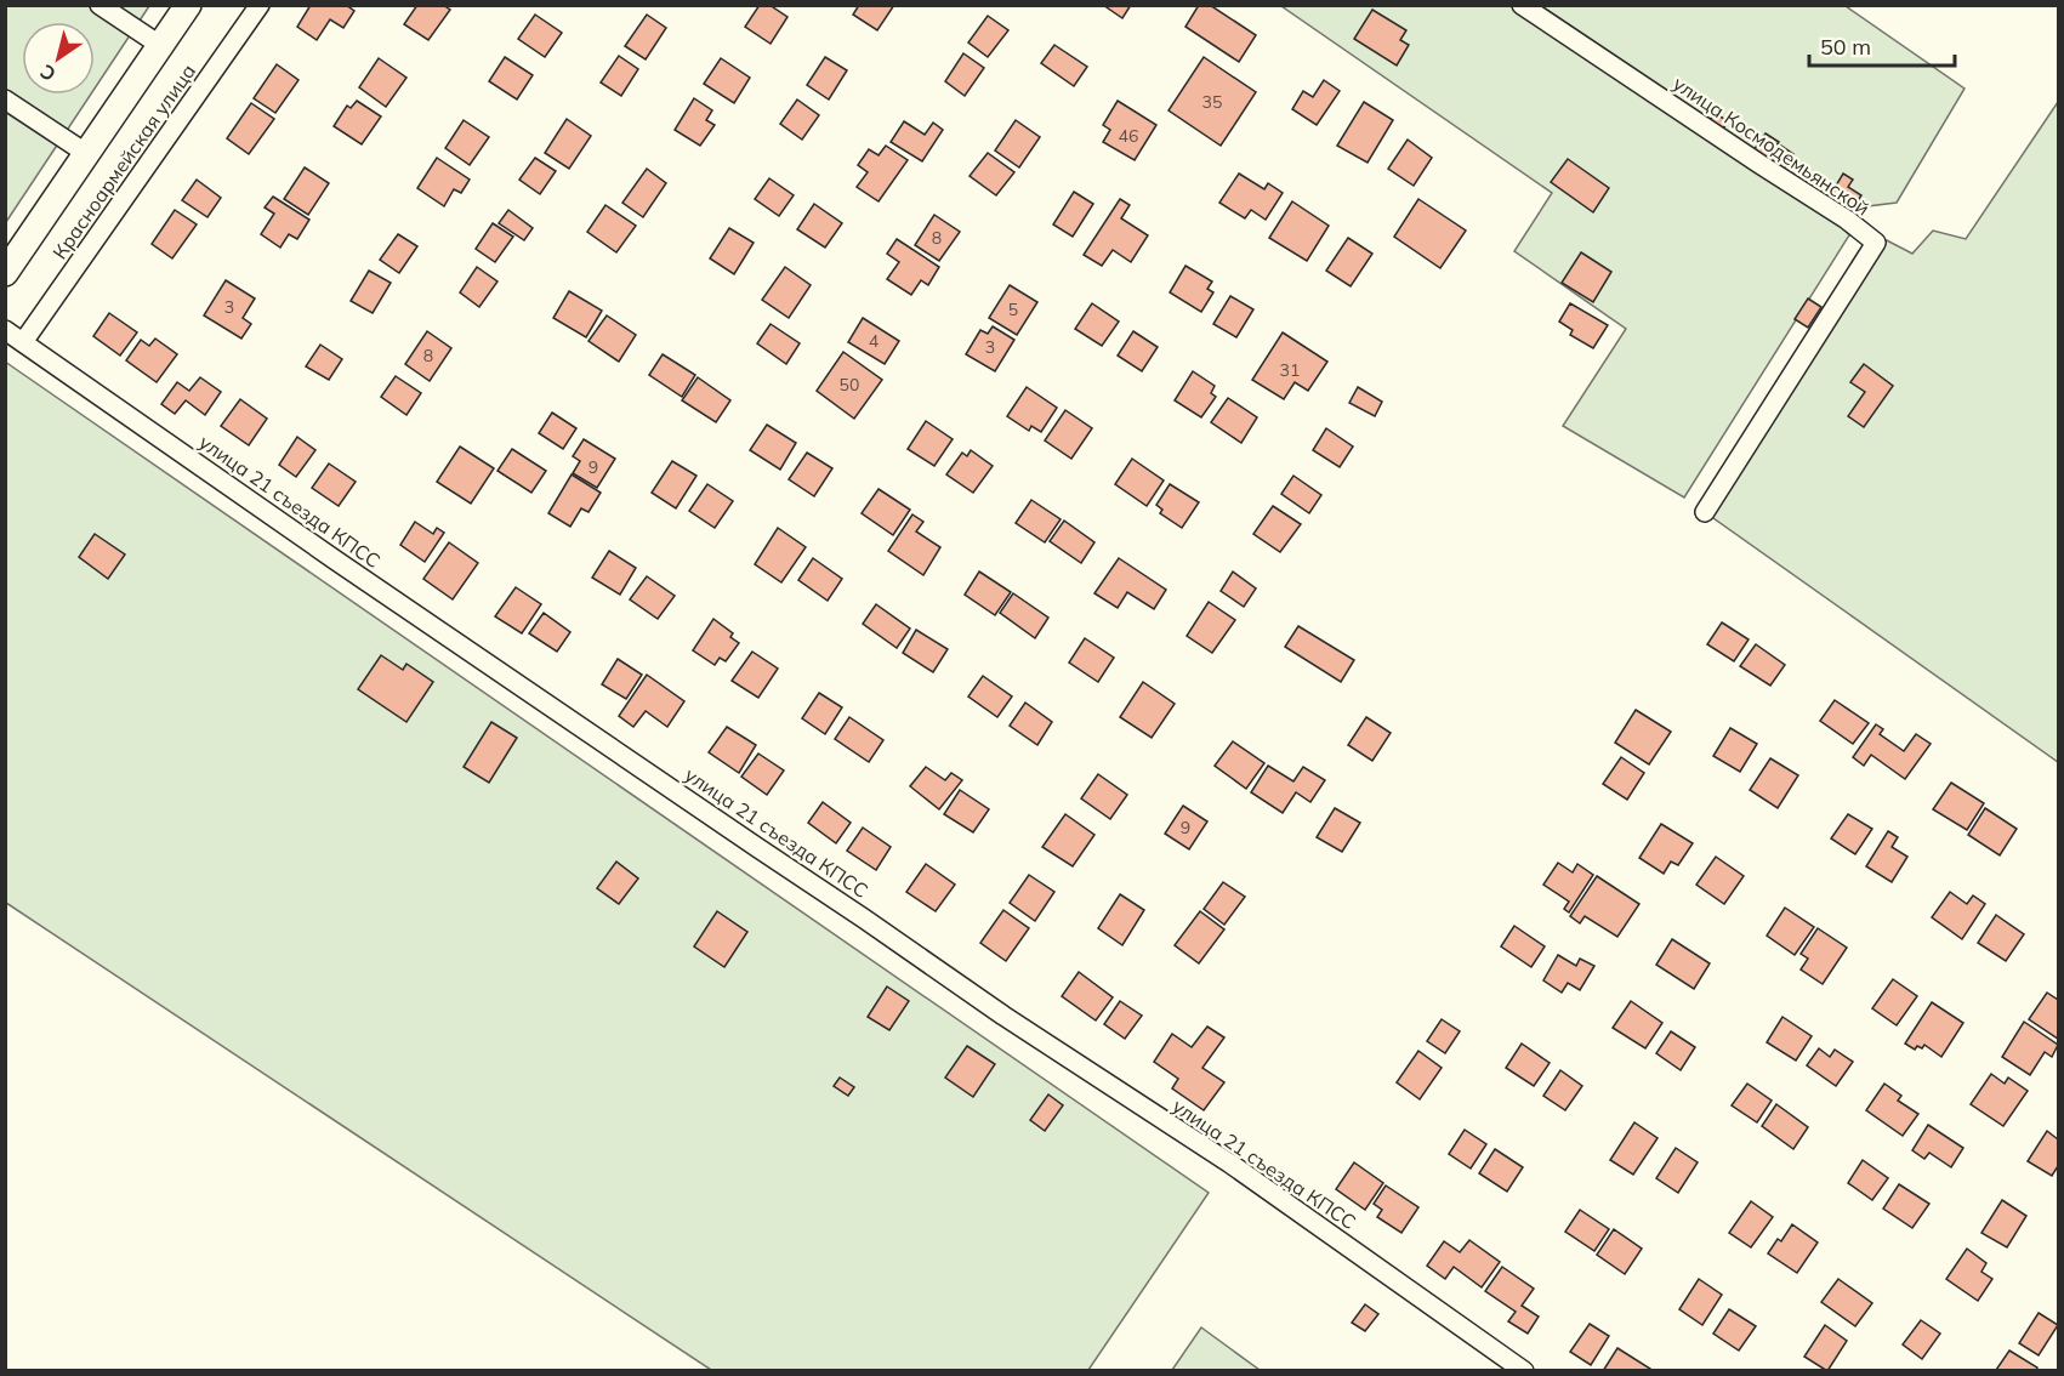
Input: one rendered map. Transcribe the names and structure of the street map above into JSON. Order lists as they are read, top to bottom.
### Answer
{
  "streets": {
    "street": ["улица Космодемьянской", "Красноармейская улица", "улица 21 съезда КПСС"]
  },
  "crossings": [
    ["Красноармейская улица", "улица 21 съезда КПСС"]
  ],
  "house_numbers": [
    "35",
    "46",
    "8",
    "3",
    "5",
    "4",
    "3",
    "8",
    "31",
    "50",
    "9",
    "9"
  ],
  "scale_bar": "50 m",
  "north": "bottom left"
}
